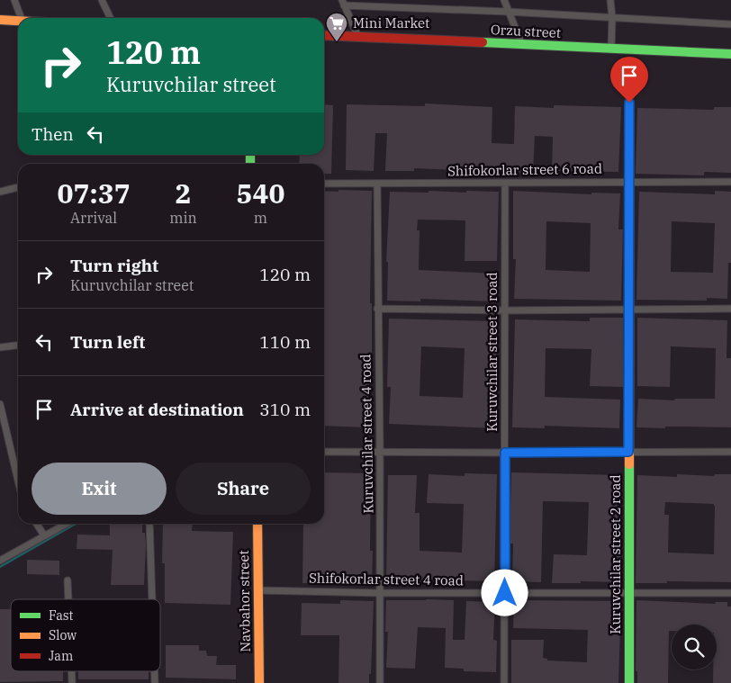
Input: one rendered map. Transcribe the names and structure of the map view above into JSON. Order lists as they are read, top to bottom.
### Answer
{
  "streets": {
    "main road": ["Orzu street", "Kuruvchilar street 2 road", "Navbahor street"],
    "street": [
      "Shifokorlar street 6 road",
      "Kuruvchilar street 3 road",
      "Kuruvchilar street 4 road",
      "Shifokorlar street 4 road"
    ]
  },
  "crossings": [
    ["Shifokorlar street 6 road", "Kuruvchilar street 3 road"],
    ["Shifokorlar street 6 road", "Kuruvchilar street 4 road"],
    ["Shifokorlar street 6 road", "Kuruvchilar street 2 road"],
    ["Kuruvchilar street 3 road", "Shifokorlar street 4 road"],
    ["Kuruvchilar street 4 road", "Shifokorlar street 4 road"],
    ["Kuruvchilar street 2 road", "Shifokorlar street 4 road"],
    ["Shifokorlar street 4 road", "Navbahor street"]
  ],
  "places": {
    "supermarket": ["Mini Market"]
  },
  "legend": ["Fast", "Slow", "Jam"],
  "page": {
    "turn": ["120 m", "Kuruvchilar street"],
    "then": "Then",
    "eta": [
      "07:37",
      "Arrival",
      "2",
      "min",
      "540",
      "m"
    ],
    "list": [
      {
        "name": "Turn right",
        "note": "Kuruvchilar street",
        "value": "120 m"
      },
      {
        "name": "Turn left",
        "value": "110 m"
      },
      {
        "name": "Arrive at destination",
        "value": "310 m"
      }
    ],
    "buttons": ["Exit", "Share"]
  }
}
